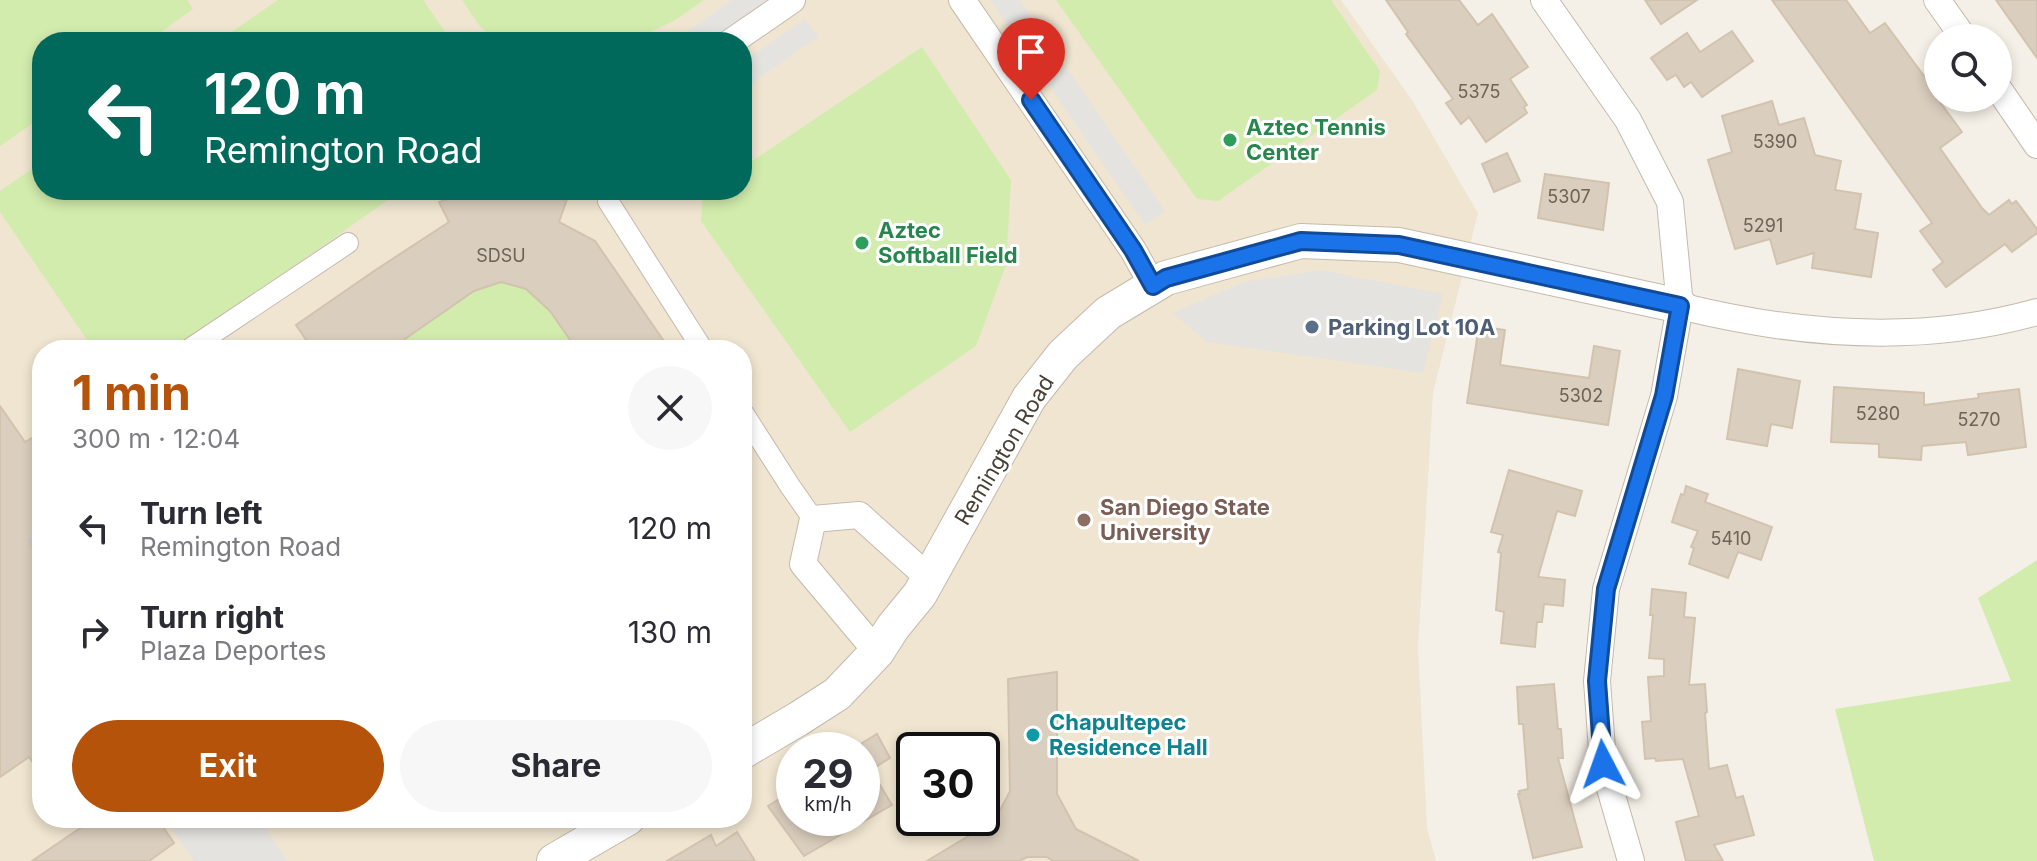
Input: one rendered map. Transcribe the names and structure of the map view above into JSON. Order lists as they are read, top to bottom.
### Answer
{
  "streets": {
    "street": ["Remington Road"]
  },
  "places": [
    "Aztec Tennis Center",
    "Aztec Softball Field",
    "Parking Lot 10A",
    "San Diego State University",
    "Chapultepec Residence Hall"
  ],
  "house_numbers": [
    "5375",
    "5390",
    "5307",
    "5291",
    "SDSU",
    "5302",
    "5280",
    "5270",
    "5410"
  ],
  "page": {
    "turn": ["120 m", "Remington Road"],
    "heading": ["1 min", "300 m · 12:04"],
    "list": [
      {
        "name": "Turn left",
        "note": "Remington Road",
        "value": "120 m"
      },
      {
        "name": "Turn right",
        "note": "Plaza Deportes",
        "value": "130 m"
      }
    ],
    "buttons": ["Exit", "Share"],
    "speed": "29 km/h",
    "limit": "30"
  }
}
